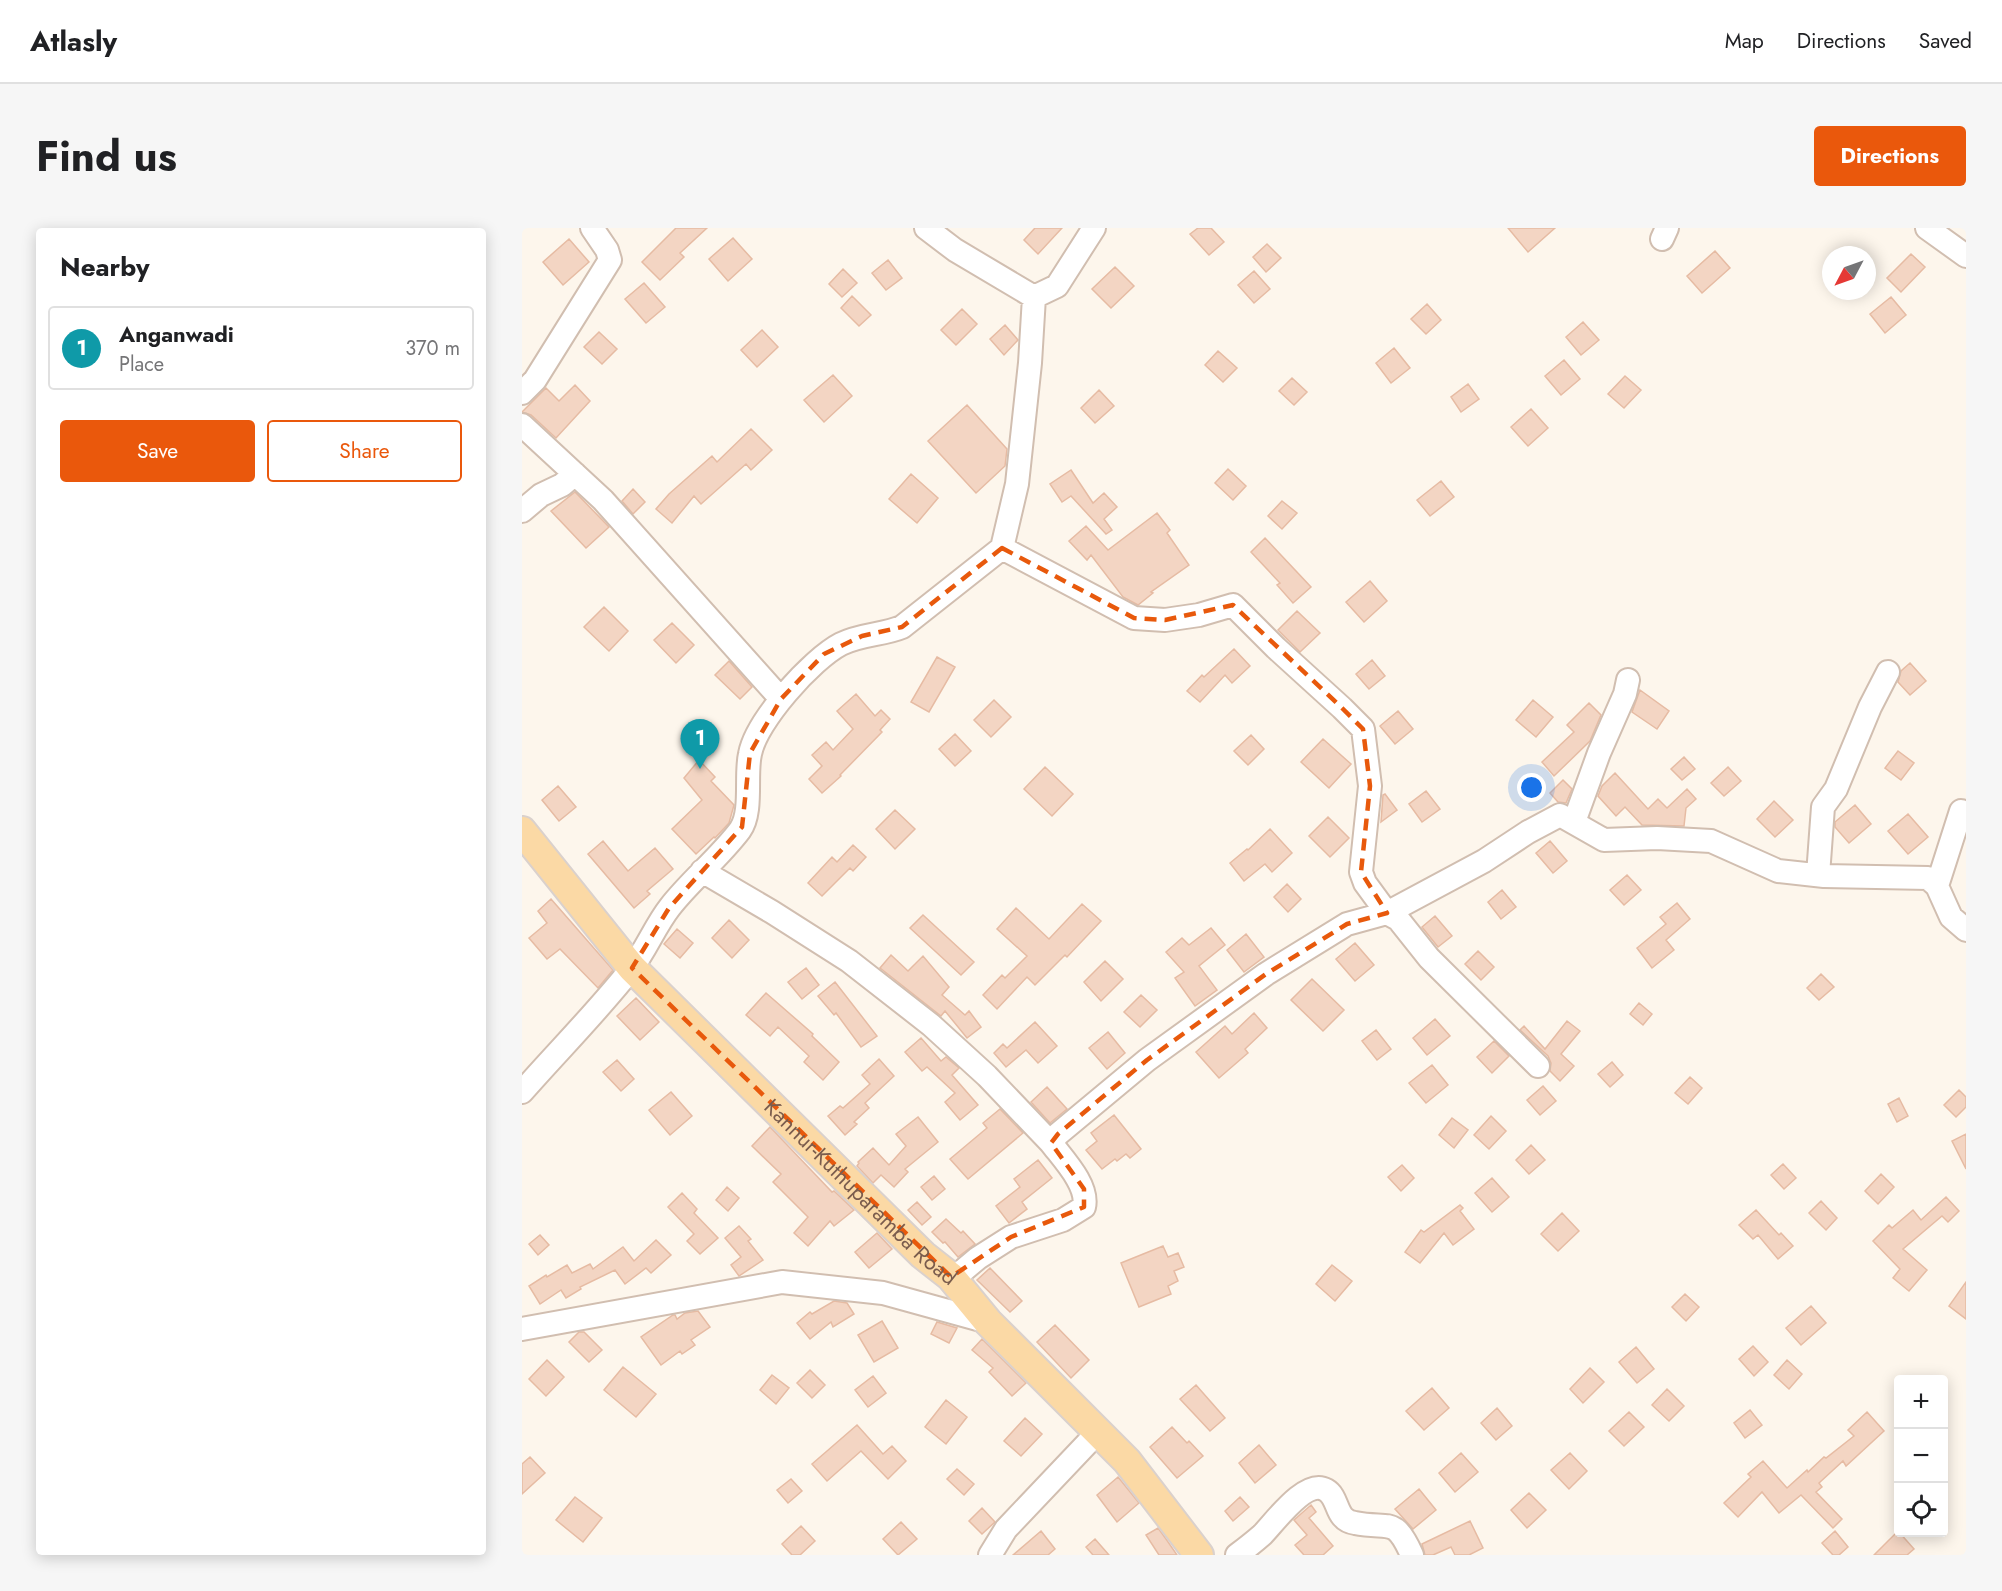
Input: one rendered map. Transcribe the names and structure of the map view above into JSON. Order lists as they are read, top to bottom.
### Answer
{
  "streets": {
    "main road": ["Kannur-Kuthuparamba Road"]
  },
  "north": "bottom left",
  "page": {
    "header": "Atlasly",
    "nav": ["Map", "Directions", "Saved"],
    "title": "Find us",
    "buttons": [
      "Directions",
      ["Save", "Share"]
    ],
    "heading": "Nearby",
    "list": [
      {
        "mark": "1",
        "name": "Anganwadi",
        "note": "Place",
        "value": "370 m"
      }
    ],
    "pins": "1",
    "map_buttons": ["+", "−"]
  }
}
